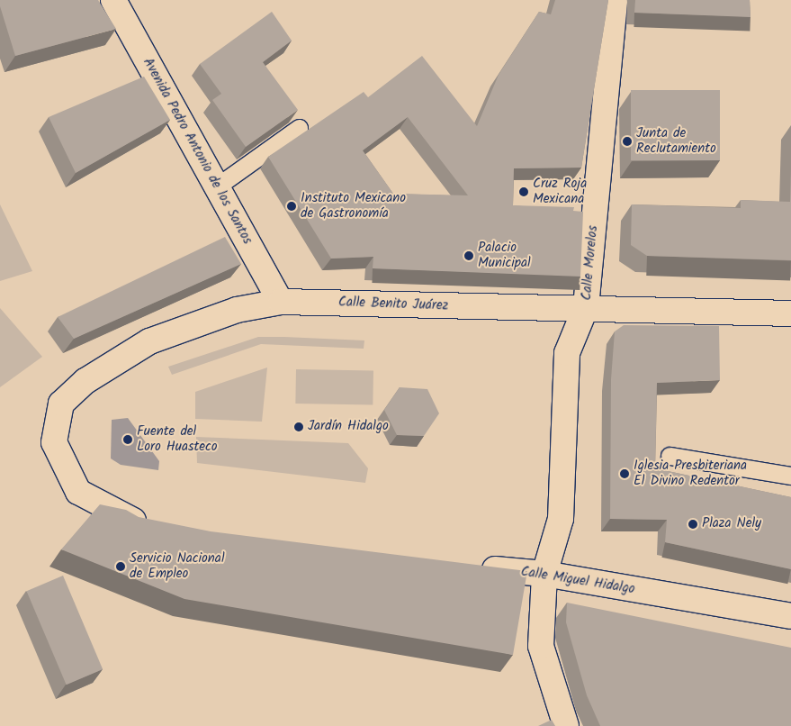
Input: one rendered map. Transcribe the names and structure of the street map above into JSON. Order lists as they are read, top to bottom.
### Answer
{
  "streets": {
    "street": [
      "Avenida Pedro Antonio de los Santos",
      "Calle Morelos",
      "Calle Benito Juárez",
      "Calle Miguel Hidalgo"
    ]
  },
  "crossings": [
    ["Avenida Pedro Antonio de los Santos", "Calle Benito Juárez"],
    ["Calle Morelos", "Calle Benito Juárez"],
    ["Calle Morelos", "Calle Miguel Hidalgo"]
  ],
  "places": [
    "Junta de Reclutamiento",
    "Cruz Roja Mexicana",
    "Instituto Mexicano de Gastronomía",
    "Palacio Municipal",
    "Jardín Hidalgo",
    "Fuente del Loro Huasteco",
    "Iglesia Presbiteriana El Divino Redentor",
    "Plaza Nely",
    "Servicio Nacional de Empleo"
  ]
}
